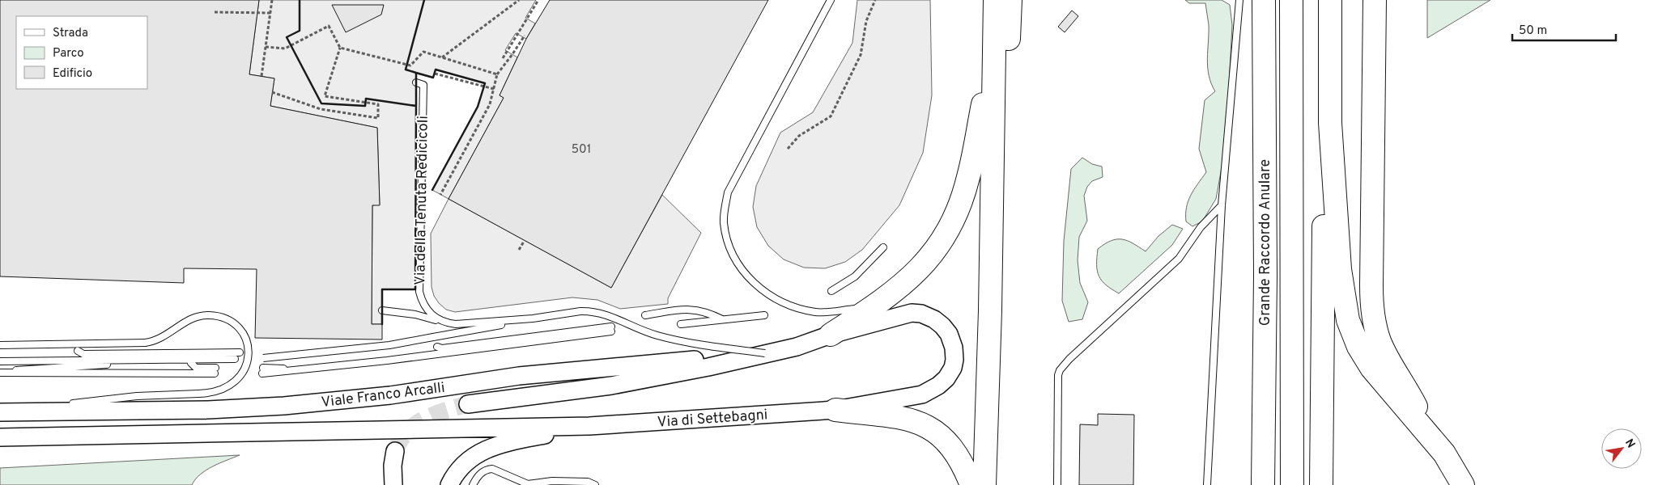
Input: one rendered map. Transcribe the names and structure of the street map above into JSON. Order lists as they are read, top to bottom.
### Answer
{
  "streets": {
    "highway": ["Grande Raccordo Anulare"],
    "main road": ["Viale Franco Arcalli", "Via di Settebagni"],
    "lane": ["Via della Tenuta Redicicoli"]
  },
  "crossings": [
    ["Viale Franco Arcalli", "Via di Settebagni"]
  ],
  "house_numbers": ["501"],
  "legend": ["Strada", "Parco", "Edificio"],
  "scale_bar": "50 m",
  "north": "top right"
}
